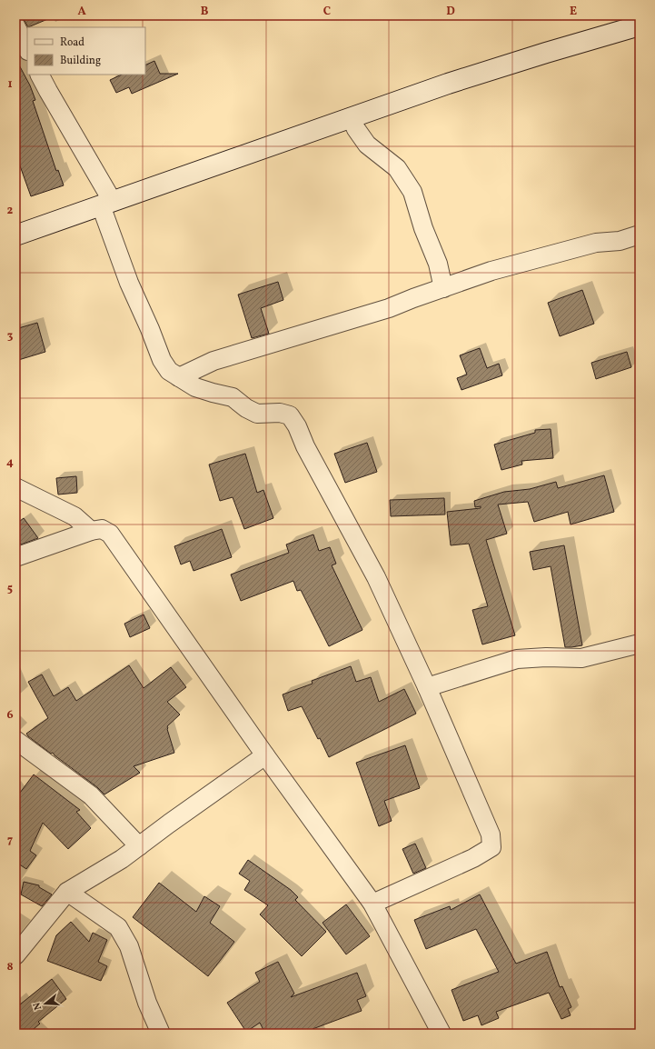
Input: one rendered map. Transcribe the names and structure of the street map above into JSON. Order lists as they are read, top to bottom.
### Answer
{
  "legend": ["Road", "Building"],
  "north": "left",
  "grid": {
    "columns": [
      "A",
      "B",
      "C",
      "D",
      "E"
    ],
    "rows": [
      "1",
      "2",
      "3",
      "4",
      "5",
      "6",
      "7",
      "8"
    ]
  }
}
